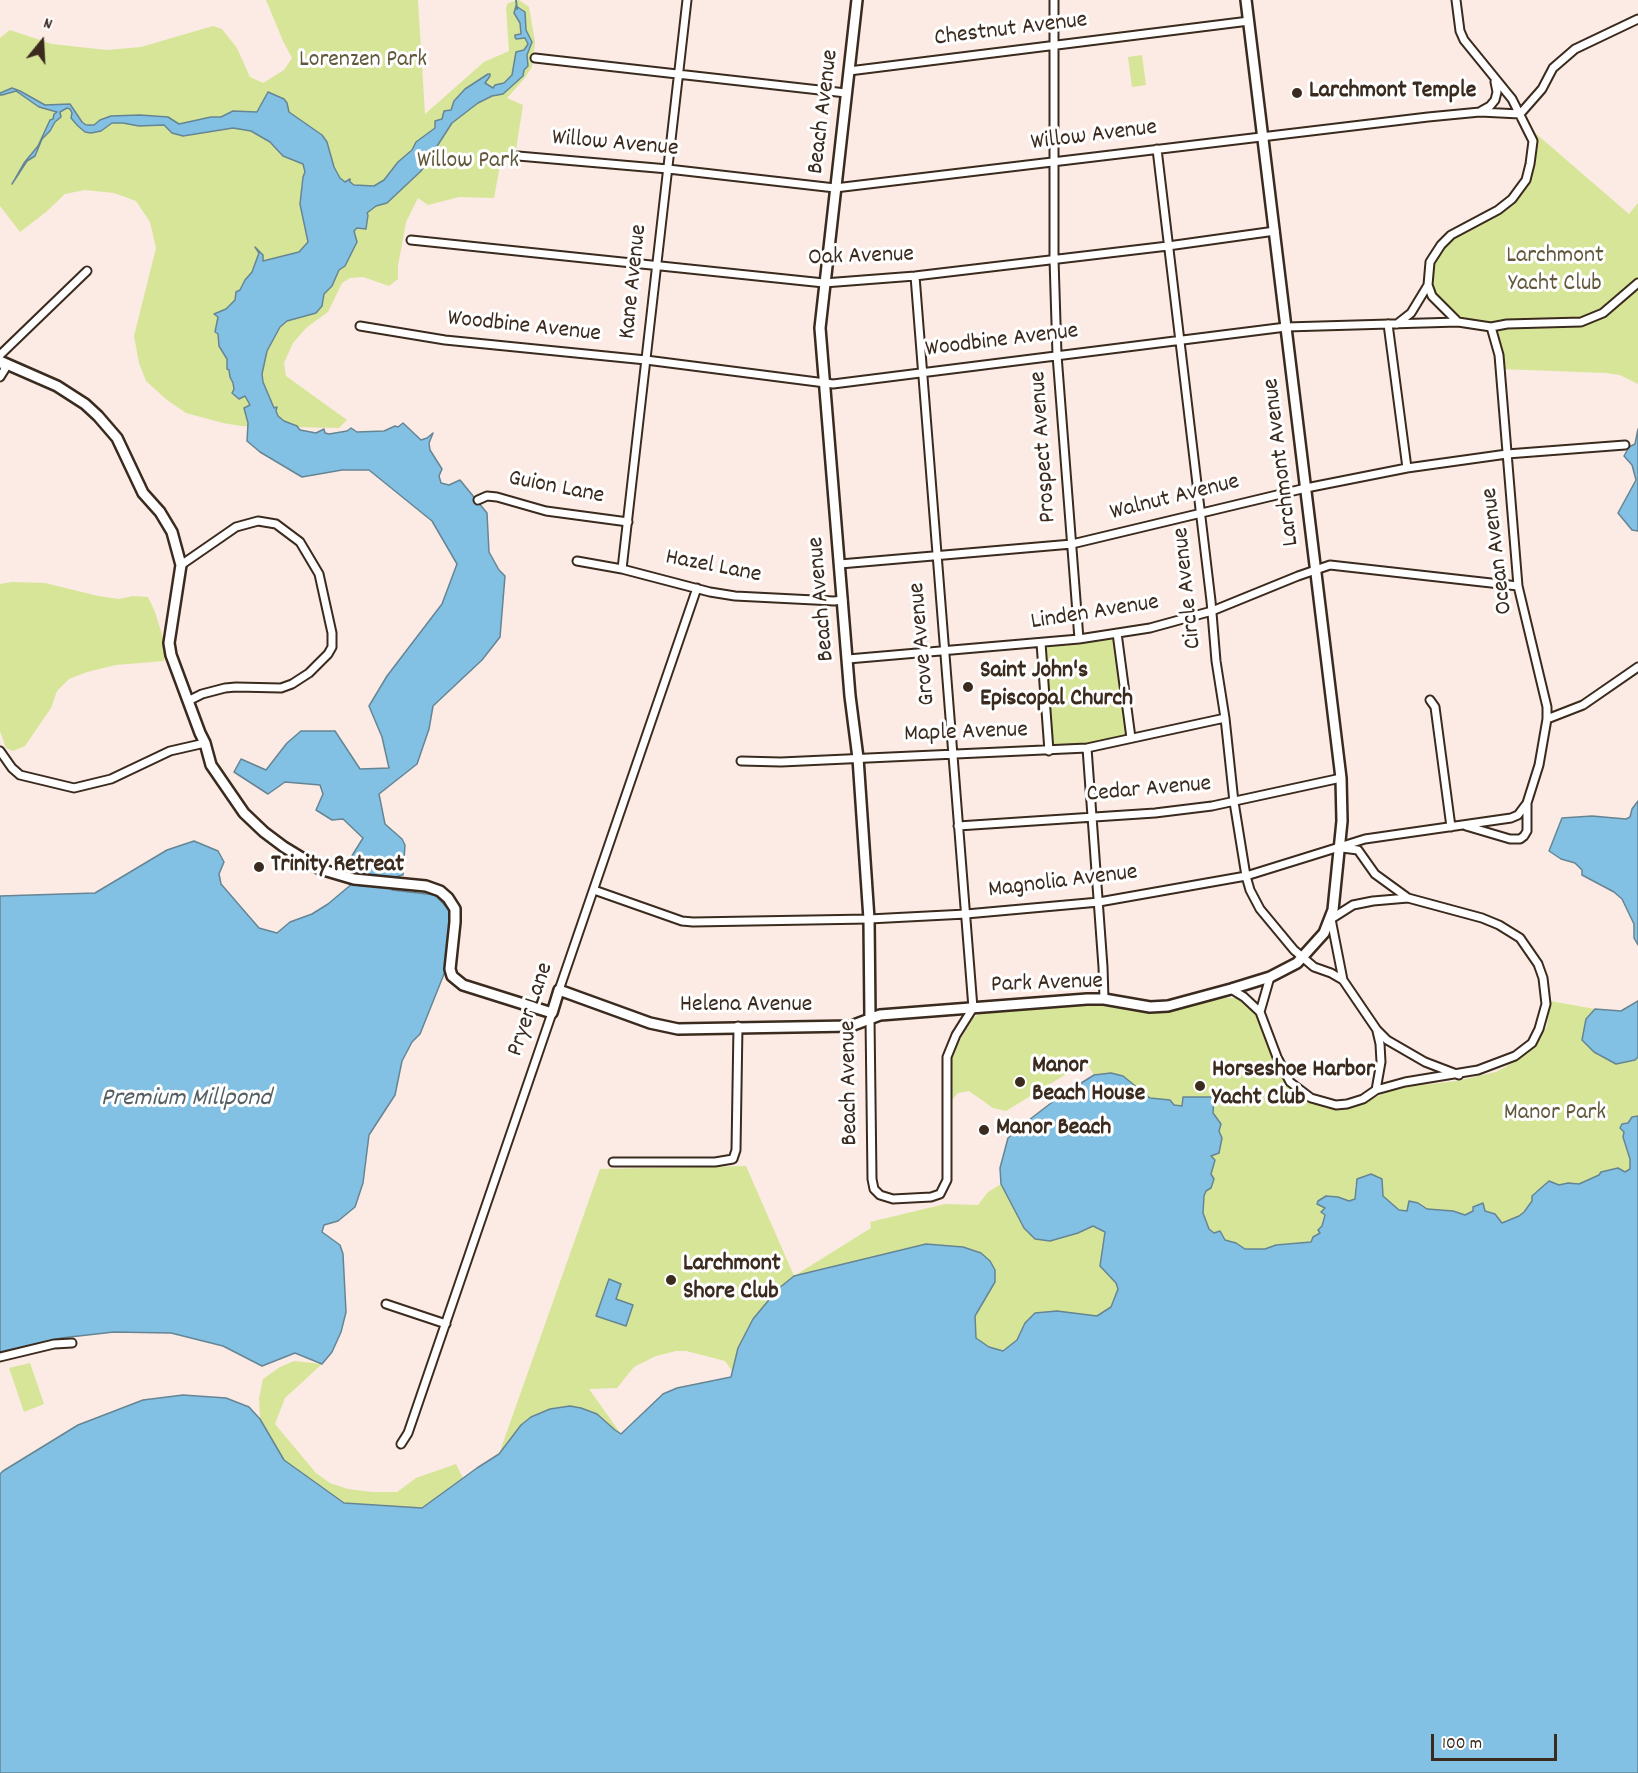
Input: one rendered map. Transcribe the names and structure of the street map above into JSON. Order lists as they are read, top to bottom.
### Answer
{
  "streets": {
    "street": [
      "Chestnut Avenue",
      "Beach Avenue",
      "Willow Avenue",
      "Oak Avenue",
      "Kane Avenue",
      "Woodbine Avenue",
      "Prospect Avenue",
      "Larchmont Avenue",
      "Guion Lane",
      "Walnut Avenue",
      "Ocean Avenue",
      "Hazel Lane",
      "Circle Avenue",
      "Linden Avenue",
      "Grove Avenue",
      "Maple Avenue",
      "Cedar Avenue",
      "Magnolia Avenue",
      "Park Avenue",
      "Helena Avenue",
      "Pryer Lane"
    ]
  },
  "crossings": [
    ["Chestnut Avenue", "Beach Avenue"],
    ["Chestnut Avenue", "Prospect Avenue"],
    ["Chestnut Avenue", "Larchmont Avenue"],
    ["Beach Avenue", "Willow Avenue"],
    ["Beach Avenue", "Oak Avenue"],
    ["Beach Avenue", "Woodbine Avenue"],
    ["Beach Avenue", "Walnut Avenue"],
    ["Beach Avenue", "Hazel Lane"],
    ["Beach Avenue", "Linden Avenue"],
    ["Beach Avenue", "Maple Avenue"],
    ["Beach Avenue", "Magnolia Avenue"],
    ["Beach Avenue", "Park Avenue"],
    ["Beach Avenue", "Helena Avenue"],
    ["Willow Avenue", "Kane Avenue"],
    ["Willow Avenue", "Prospect Avenue"],
    ["Willow Avenue", "Larchmont Avenue"],
    ["Willow Avenue", "Circle Avenue"],
    ["Oak Avenue", "Kane Avenue"],
    ["Oak Avenue", "Prospect Avenue"],
    ["Oak Avenue", "Larchmont Avenue"],
    ["Oak Avenue", "Circle Avenue"],
    ["Oak Avenue", "Grove Avenue"],
    ["Kane Avenue", "Woodbine Avenue"],
    ["Kane Avenue", "Guion Lane"],
    ["Kane Avenue", "Hazel Lane"],
    ["Woodbine Avenue", "Prospect Avenue"],
    ["Woodbine Avenue", "Larchmont Avenue"],
    ["Woodbine Avenue", "Ocean Avenue"],
    ["Woodbine Avenue", "Circle Avenue"],
    ["Woodbine Avenue", "Grove Avenue"],
    ["Prospect Avenue", "Walnut Avenue"],
    ["Prospect Avenue", "Linden Avenue"],
    ["Larchmont Avenue", "Walnut Avenue"],
    ["Larchmont Avenue", "Circle Avenue"],
    ["Larchmont Avenue", "Linden Avenue"],
    ["Larchmont Avenue", "Cedar Avenue"],
    ["Larchmont Avenue", "Magnolia Avenue"],
    ["Larchmont Avenue", "Park Avenue"],
    ["Walnut Avenue", "Ocean Avenue"],
    ["Walnut Avenue", "Circle Avenue"],
    ["Walnut Avenue", "Grove Avenue"],
    ["Ocean Avenue", "Linden Avenue"],
    ["Ocean Avenue", "Magnolia Avenue"],
    ["Hazel Lane", "Pryer Lane"],
    ["Circle Avenue", "Linden Avenue"],
    ["Circle Avenue", "Maple Avenue"],
    ["Circle Avenue", "Cedar Avenue"],
    ["Circle Avenue", "Magnolia Avenue"],
    ["Circle Avenue", "Park Avenue"],
    ["Linden Avenue", "Grove Avenue"],
    ["Grove Avenue", "Maple Avenue"],
    ["Grove Avenue", "Cedar Avenue"],
    ["Grove Avenue", "Magnolia Avenue"],
    ["Grove Avenue", "Park Avenue"],
    ["Grove Avenue", "Helena Avenue"],
    ["Magnolia Avenue", "Park Avenue"],
    ["Magnolia Avenue", "Pryer Lane"],
    ["Park Avenue", "Helena Avenue"],
    ["Helena Avenue", "Pryer Lane"]
  ],
  "water": ["Premium Millpond"],
  "parks": [
    "Lorenzen Park",
    "Willow Park",
    "Larchmont Yacht Club",
    "Manor Park"
  ],
  "places": [
    "Larchmont Temple",
    "Saint John's Episcopal Church",
    "Trinity Retreat",
    "Manor Beach House",
    "Horseshoe Harbor Yacht Club",
    "Manor Beach",
    "Larchmont Shore Club"
  ],
  "scale_bar": "100 m",
  "north": "top"
}
